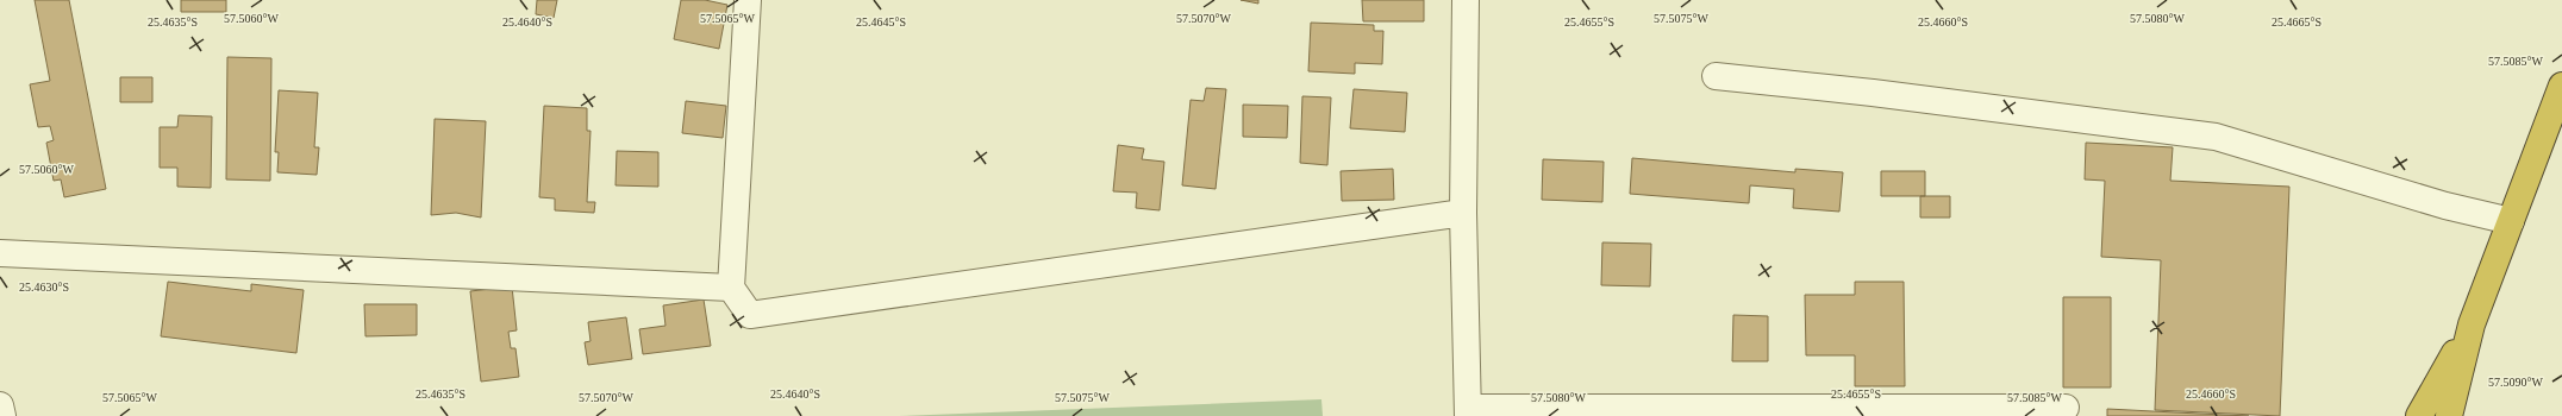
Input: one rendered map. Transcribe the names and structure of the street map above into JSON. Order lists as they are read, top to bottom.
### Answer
{
  "coordinates": [
    "57.5060°W",
    "57.5065°W",
    "57.5070°W",
    "57.5075°W",
    "57.5080°W",
    "25.4635°S",
    "25.4640°S",
    "25.4645°S",
    "25.4655°S",
    "25.4660°S",
    "25.4665°S",
    "57.5085°W",
    "25.4630°S",
    "57.5090°W"
  ]
}
